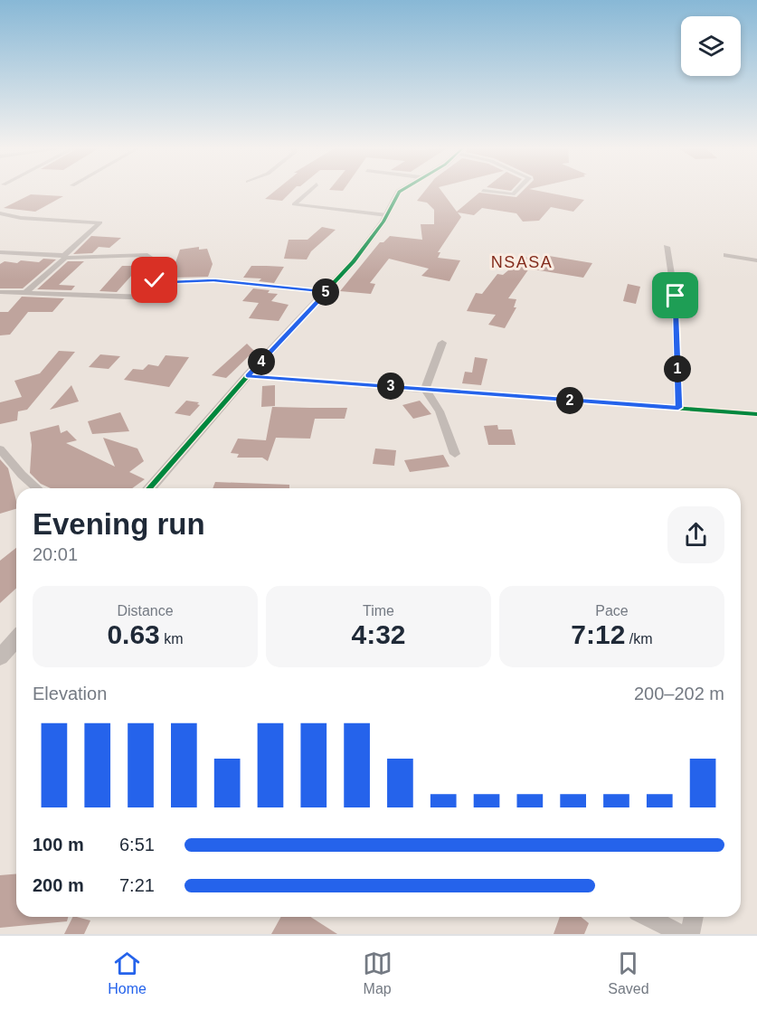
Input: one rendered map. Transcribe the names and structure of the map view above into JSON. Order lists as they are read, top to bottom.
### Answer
{
  "districts": ["NSASA"],
  "page": {
    "pins": [
      "5",
      "4",
      "1",
      "3",
      "2"
    ],
    "heading": ["Evening run", "20:01"],
    "stats": [
      ["Distance", "0.63 km"],
      ["Time", "4:32"],
      ["Pace", "7:12 /km"]
    ],
    "chart": ["Elevation", "200–202 m"],
    "list": [
      {
        "name": "100 m",
        "note": "6:51"
      },
      {
        "name": "200 m",
        "note": "7:21"
      }
    ],
    "tabs": ["Home", "Map", "Saved"]
  }
}
